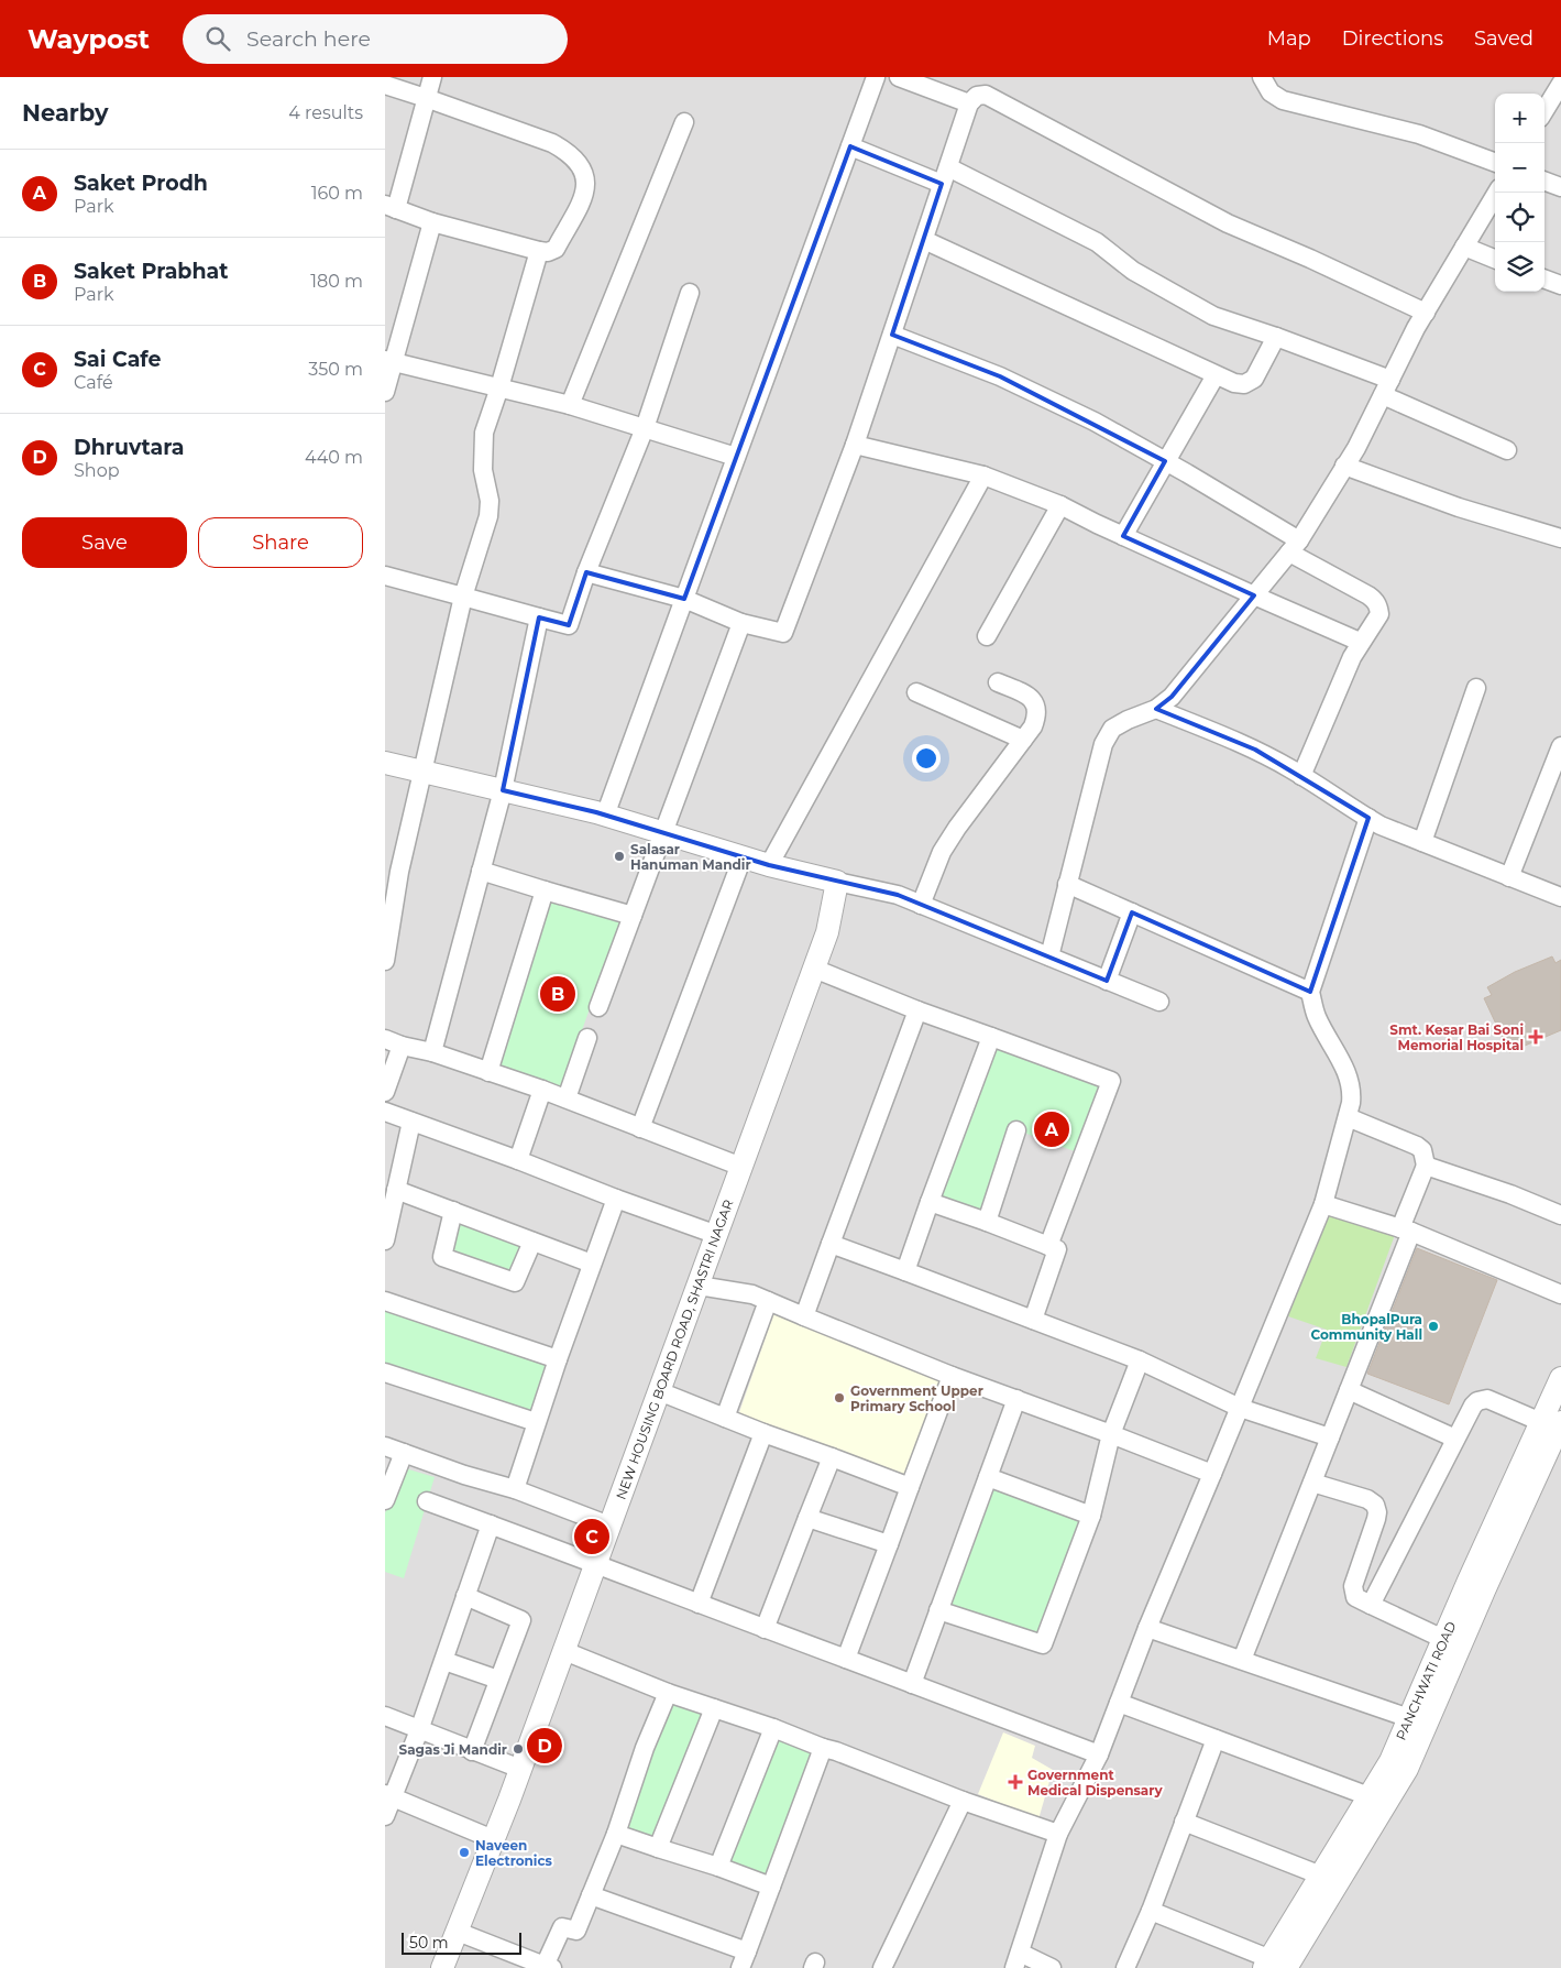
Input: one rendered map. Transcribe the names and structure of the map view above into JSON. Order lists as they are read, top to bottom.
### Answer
{
  "streets": {
    "street": ["NEW HOUSING BOARD ROAD, SHASTRI NAGAR", "PANCHWATI ROAD"]
  },
  "places": {
    "other": [
      "Salasar Hanuman Mandir",
      "BhopalPura Community Hall",
      "Government Upper Primary School",
      "Sagas Ji Mandir",
      "Naveen Electronics"
    ],
    "health": ["Smt. Kesar Bai Soni Memorial Hospital", "Government Medical Dispensary"]
  },
  "scale_bar": "50 m",
  "page": {
    "header": "Waypost",
    "search": "Search here",
    "nav": ["Map", "Directions", "Saved"],
    "heading": ["Nearby", "4 results"],
    "map_buttons": ["+", "−"],
    "list": [
      {
        "mark": "A",
        "name": "Saket Prodh",
        "note": "Park",
        "value": "160 m"
      },
      {
        "mark": "B",
        "name": "Saket Prabhat",
        "note": "Park",
        "value": "180 m"
      },
      {
        "mark": "C",
        "name": "Sai Cafe",
        "note": "Café",
        "value": "350 m"
      },
      {
        "mark": "D",
        "name": "Dhruvtara",
        "note": "Shop",
        "value": "440 m"
      }
    ],
    "buttons": ["Save", "Share"],
    "pins": [
      "B",
      "A",
      "C",
      "D"
    ],
    "scale": "50 m"
  }
}
